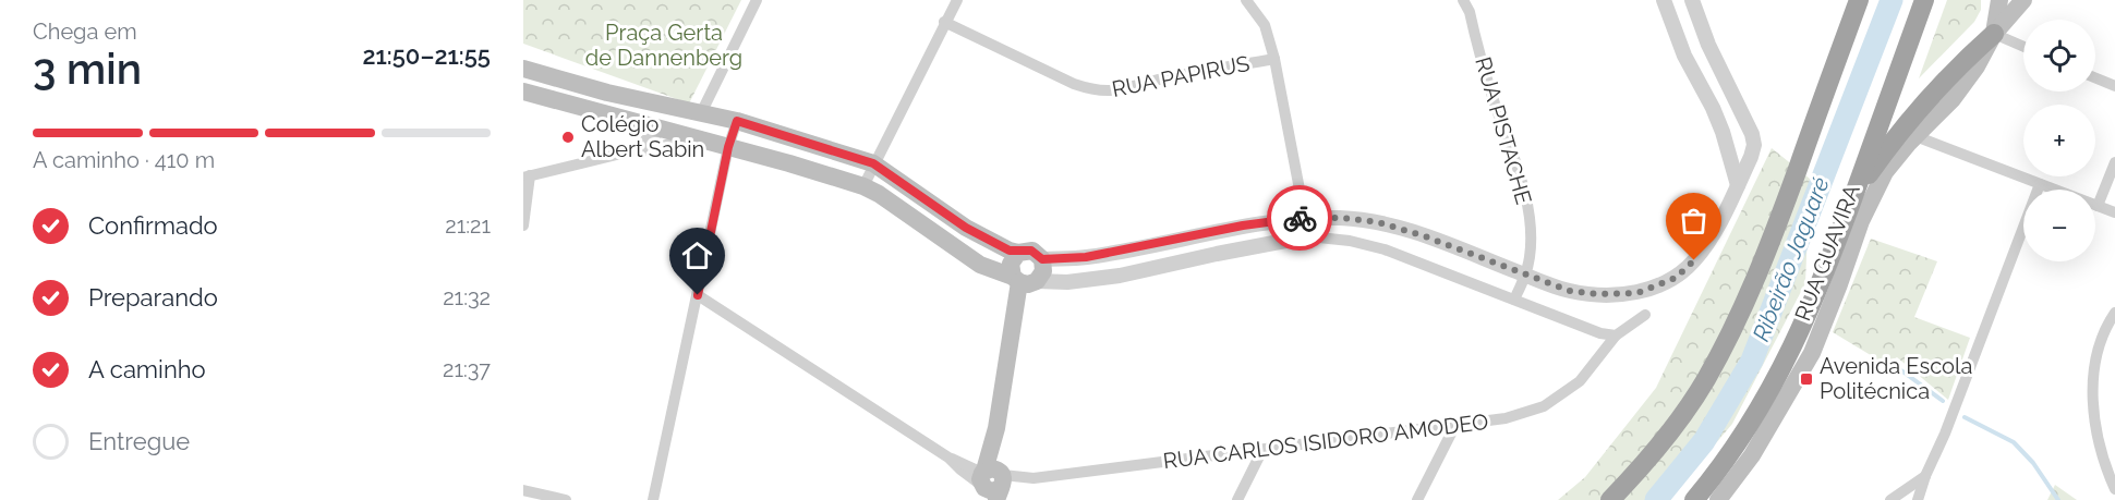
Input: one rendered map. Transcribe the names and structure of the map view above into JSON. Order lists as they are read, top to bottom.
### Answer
{
  "streets": {
    "main road": ["RUA GUAVIRA"],
    "street": ["RUA PAPIRUS", "RUA PISTACHE", "RUA CARLOS ISIDORO AMODEO"]
  },
  "water": ["Ribeirão Jaguaré"],
  "parks": ["Praça Gerta de Dannenberg"],
  "places": {
    "other": ["Colégio Albert Sabin"],
    "transit": ["Avenida Escola Politécnica"]
  },
  "page": {
    "heading": ["3 min", "Chega em", "21:50–21:55"],
    "map_buttons": ["+", "−"],
    "bar": "A caminho · 410 m",
    "list": [
      ["Confirmado", "21:21"],
      ["Preparando", "21:32"],
      ["A caminho", "21:37"],
      "Entregue"
    ]
  }
}
